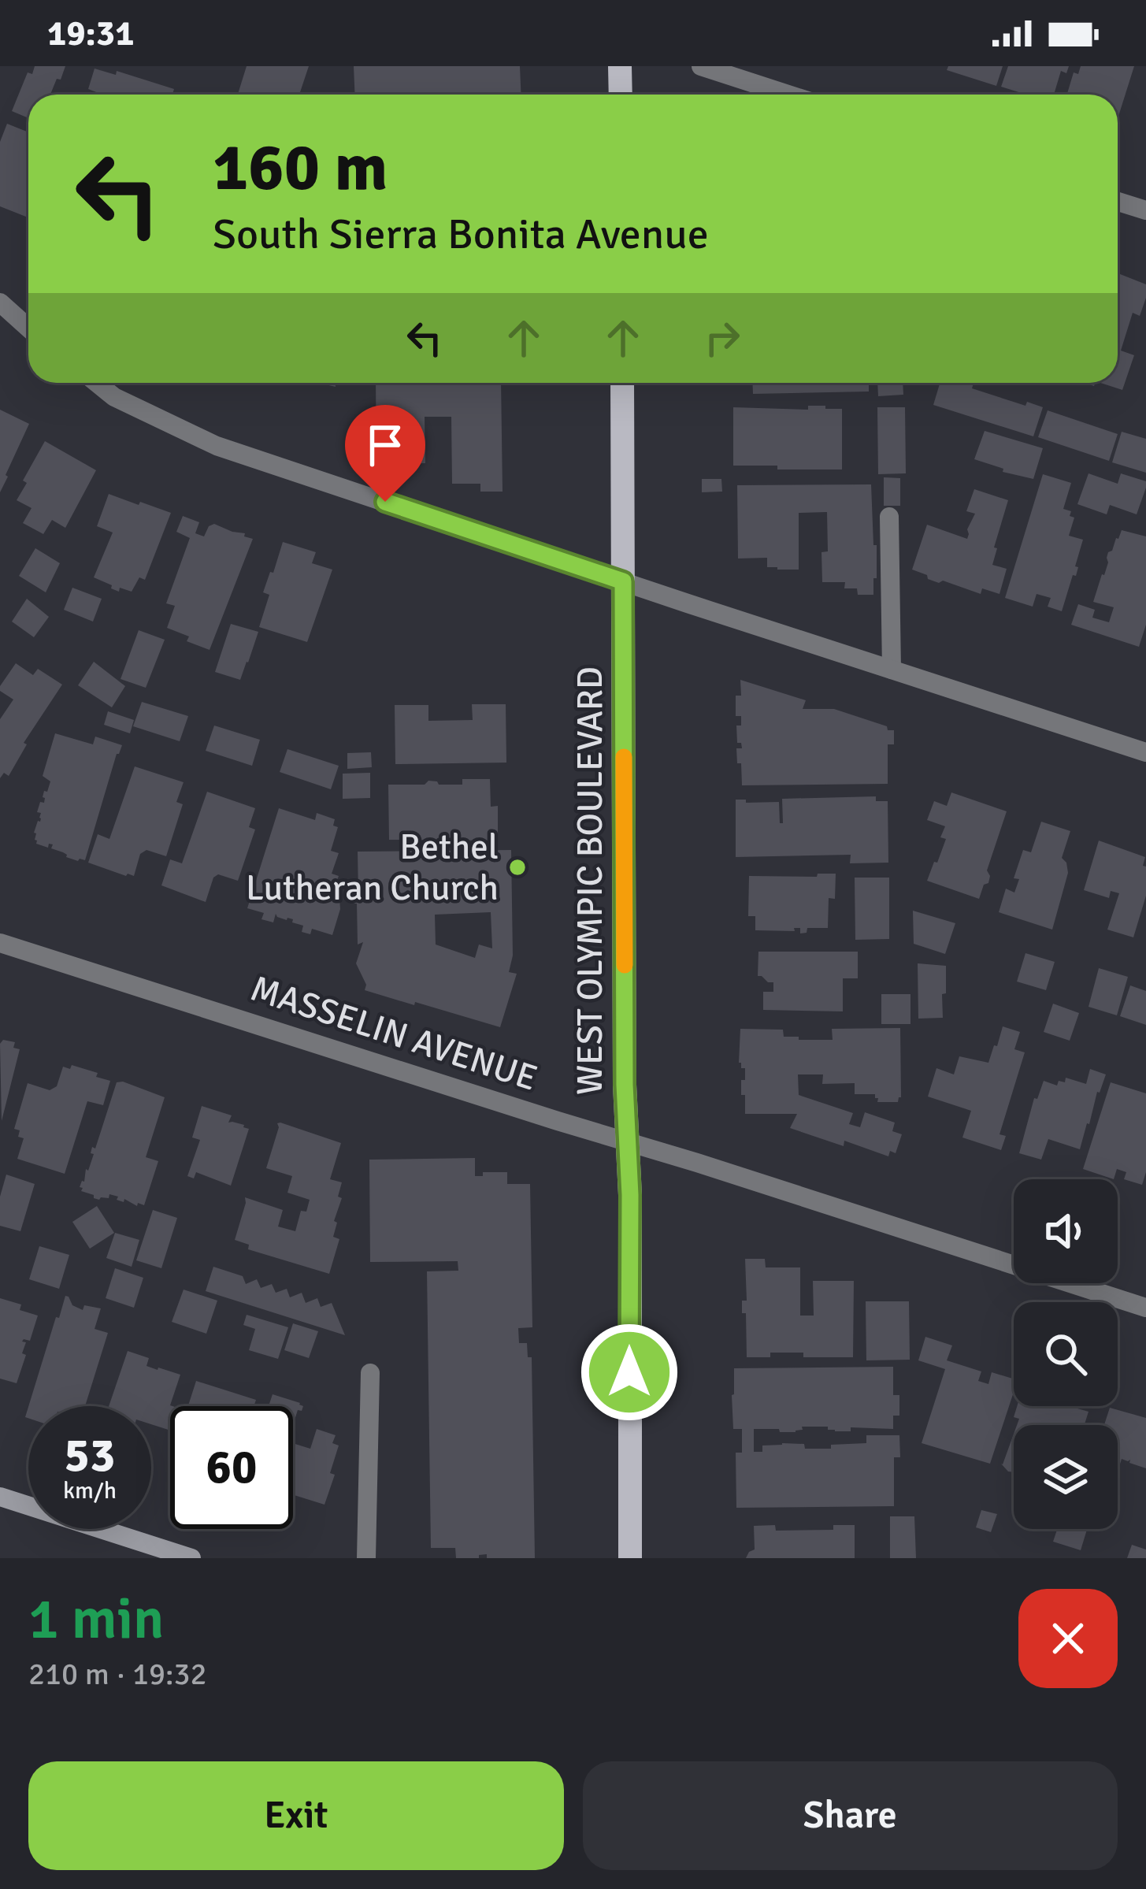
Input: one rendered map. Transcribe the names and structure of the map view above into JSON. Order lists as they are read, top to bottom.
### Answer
{
  "streets": {
    "main road": ["WEST OLYMPIC BOULEVARD"],
    "street": ["MASSELIN AVENUE"]
  },
  "crossings": [
    ["WEST OLYMPIC BOULEVARD", "MASSELIN AVENUE"]
  ],
  "places": ["Bethel Lutheran Church"],
  "page": {
    "status": "19:31",
    "turn": ["160 m", "South Sierra Bonita Avenue"],
    "speed": "53 km/h",
    "limit": "60",
    "heading": ["1 min", "210 m · 19:32"],
    "buttons": ["Exit", "Share"]
  }
}
